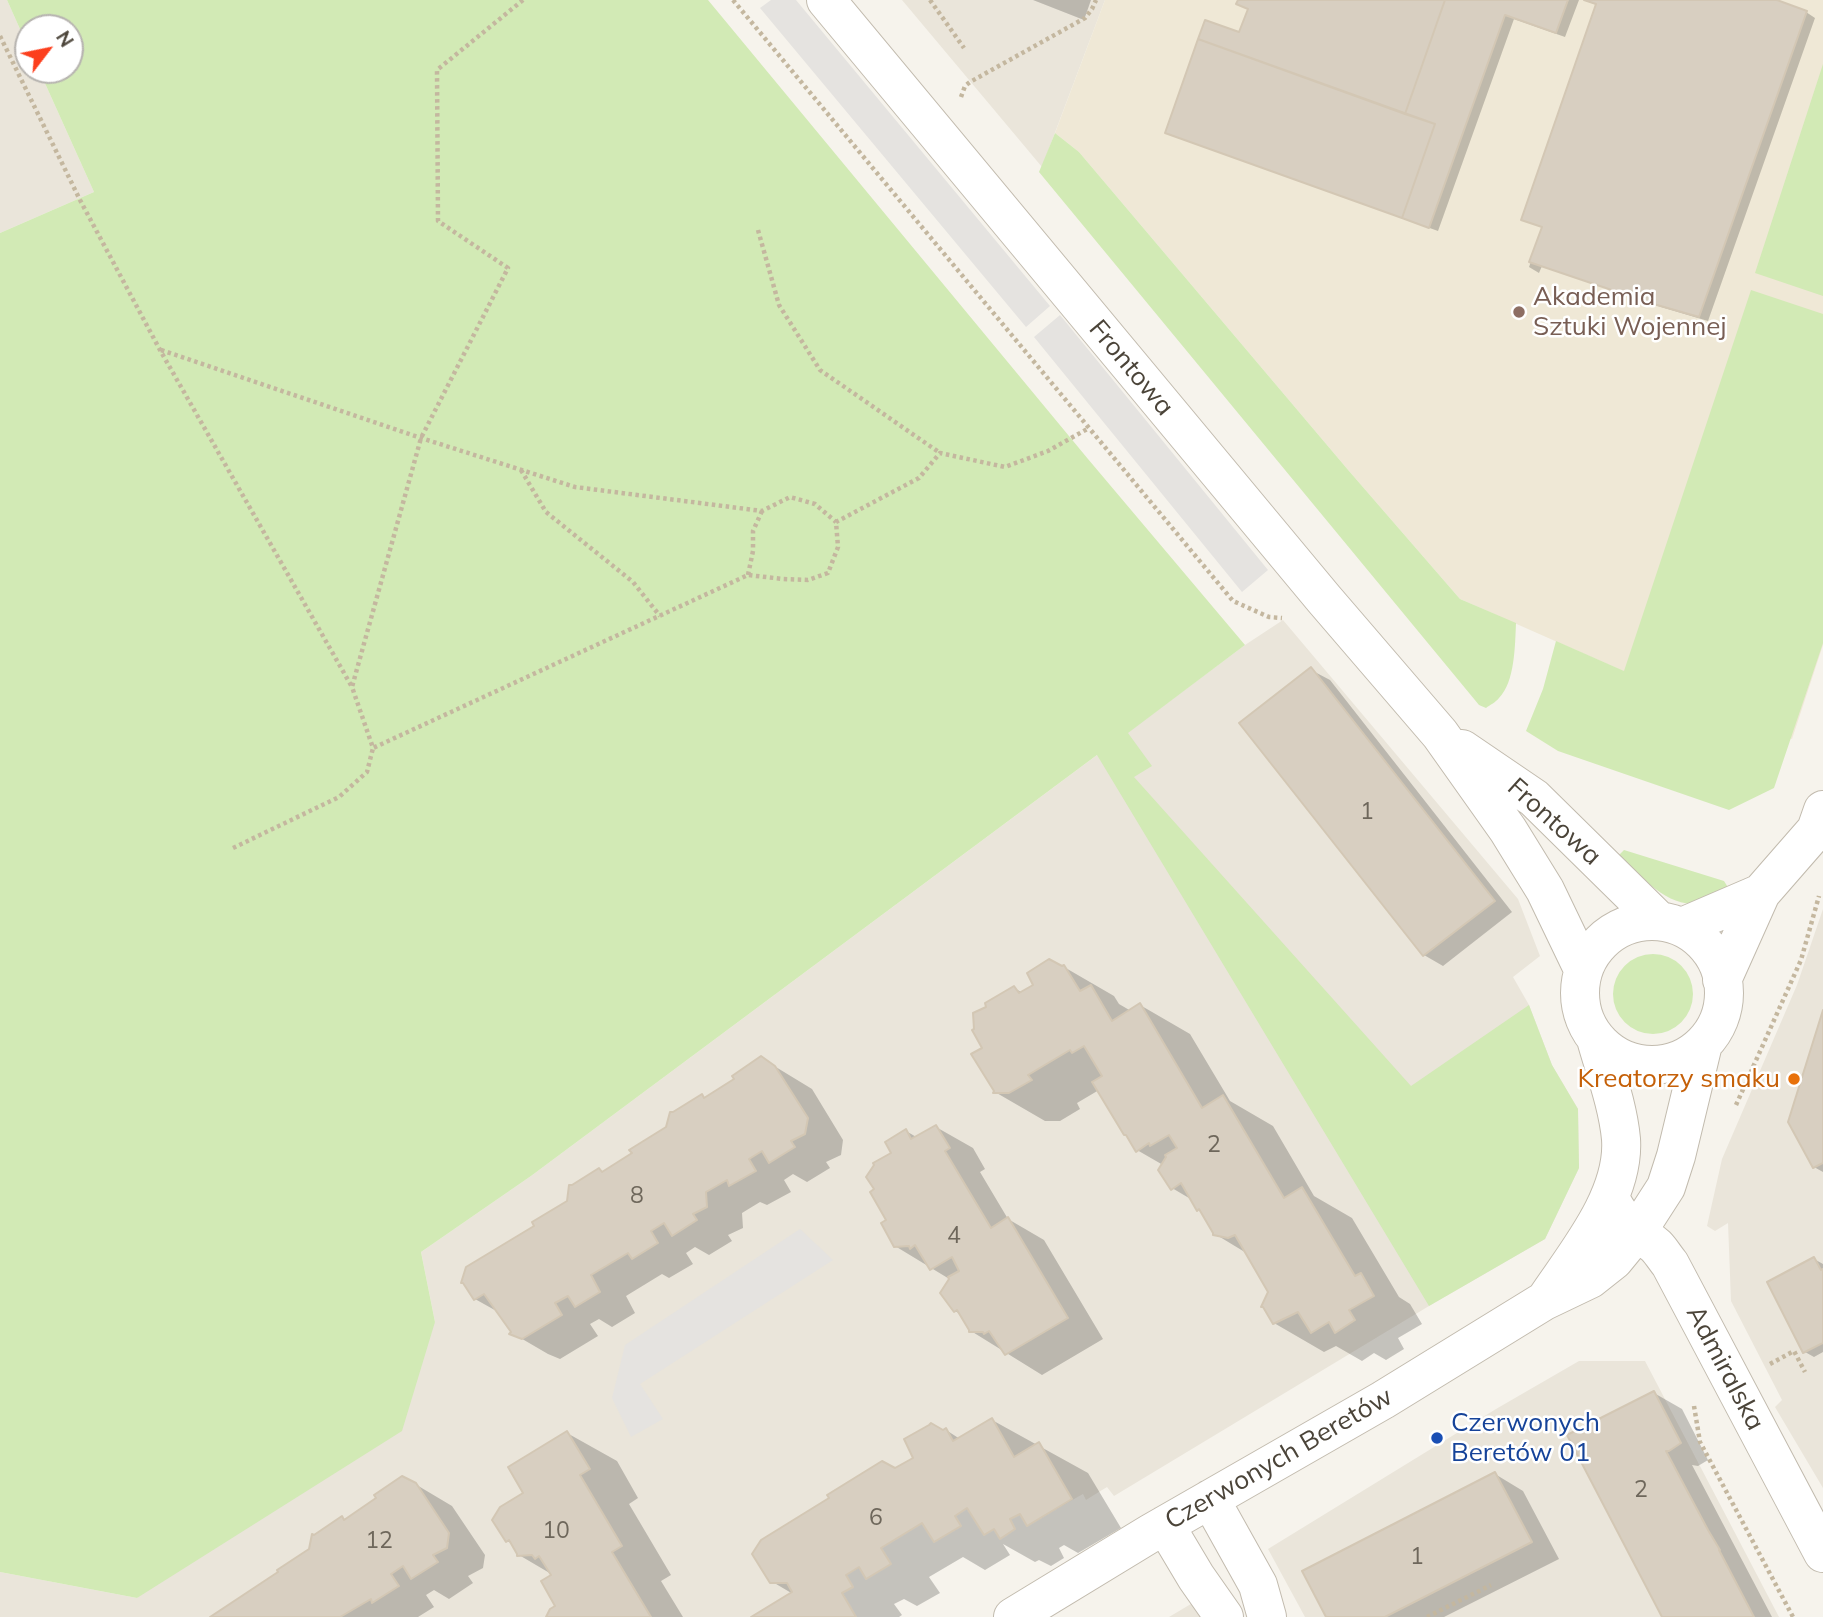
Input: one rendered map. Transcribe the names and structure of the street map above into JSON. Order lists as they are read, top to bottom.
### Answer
{
  "streets": {
    "street": ["Frontowa", "Admiralska", "Czerwonych Beretów"]
  },
  "crossings": [
    ["Frontowa", "Czerwonych Beretów"],
    ["Admiralska", "Czerwonych Beretów"]
  ],
  "places": ["Akademia Sztuki Wojennej", "Kreatorzy smaku", "Czerwonych Beretów 01"],
  "house_numbers": [
    "1",
    "2",
    "8",
    "4",
    "2",
    "6",
    "10",
    "12",
    "1"
  ],
  "north": "top right"
}
